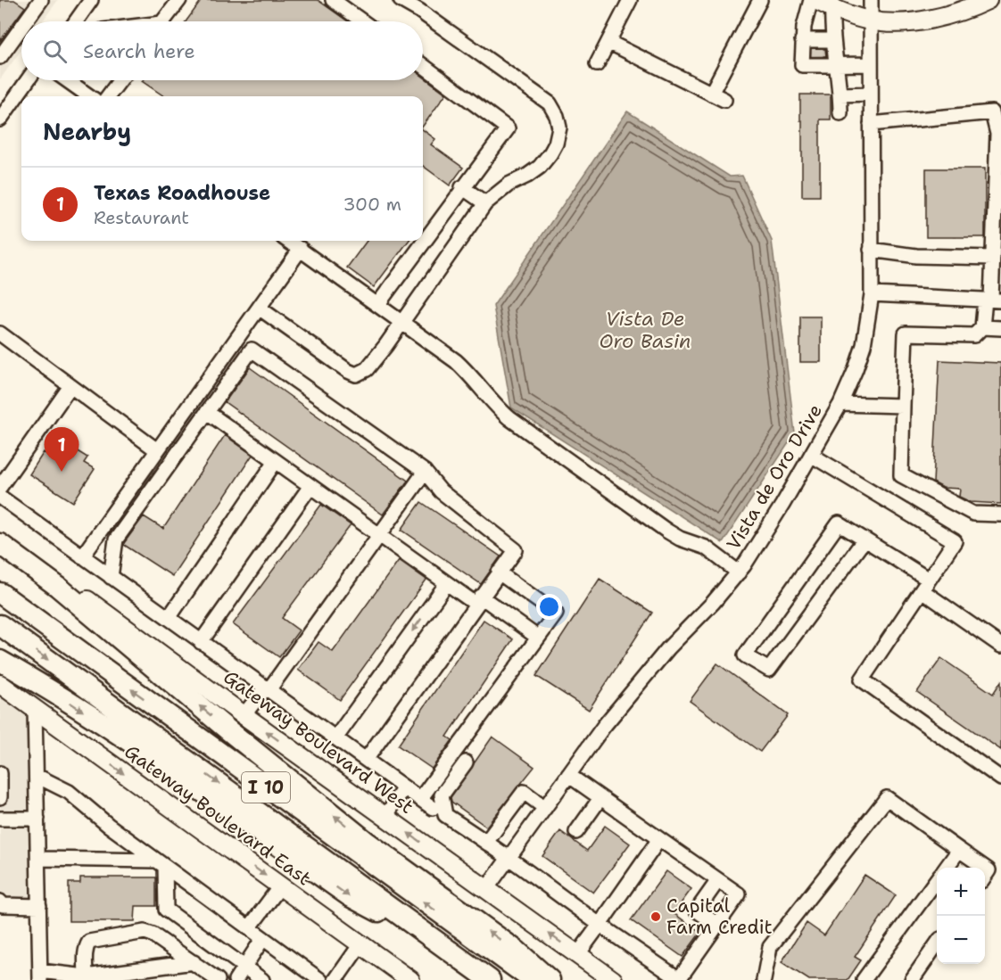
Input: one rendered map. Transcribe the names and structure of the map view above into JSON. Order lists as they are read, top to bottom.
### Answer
{
  "streets": {
    "highway": ["I 10"],
    "main road": ["Gateway Boulevard West", "Gateway Boulevard East"],
    "street": ["Vista de Oro Drive"]
  },
  "crossings": [
    ["Vista de Oro Drive", "Gateway Boulevard West"]
  ],
  "one_way": ["Gateway Boulevard West", "Gateway Boulevard East"],
  "water": ["Vista De Oro Basin"],
  "places": ["Capital Farm Credit"],
  "page": {
    "search": "Search here",
    "heading": "Nearby",
    "list": [
      {
        "mark": "1",
        "name": "Texas Roadhouse",
        "note": "Restaurant",
        "value": "300 m"
      }
    ],
    "pins": "1",
    "map_buttons": ["+", "−"]
  }
}
